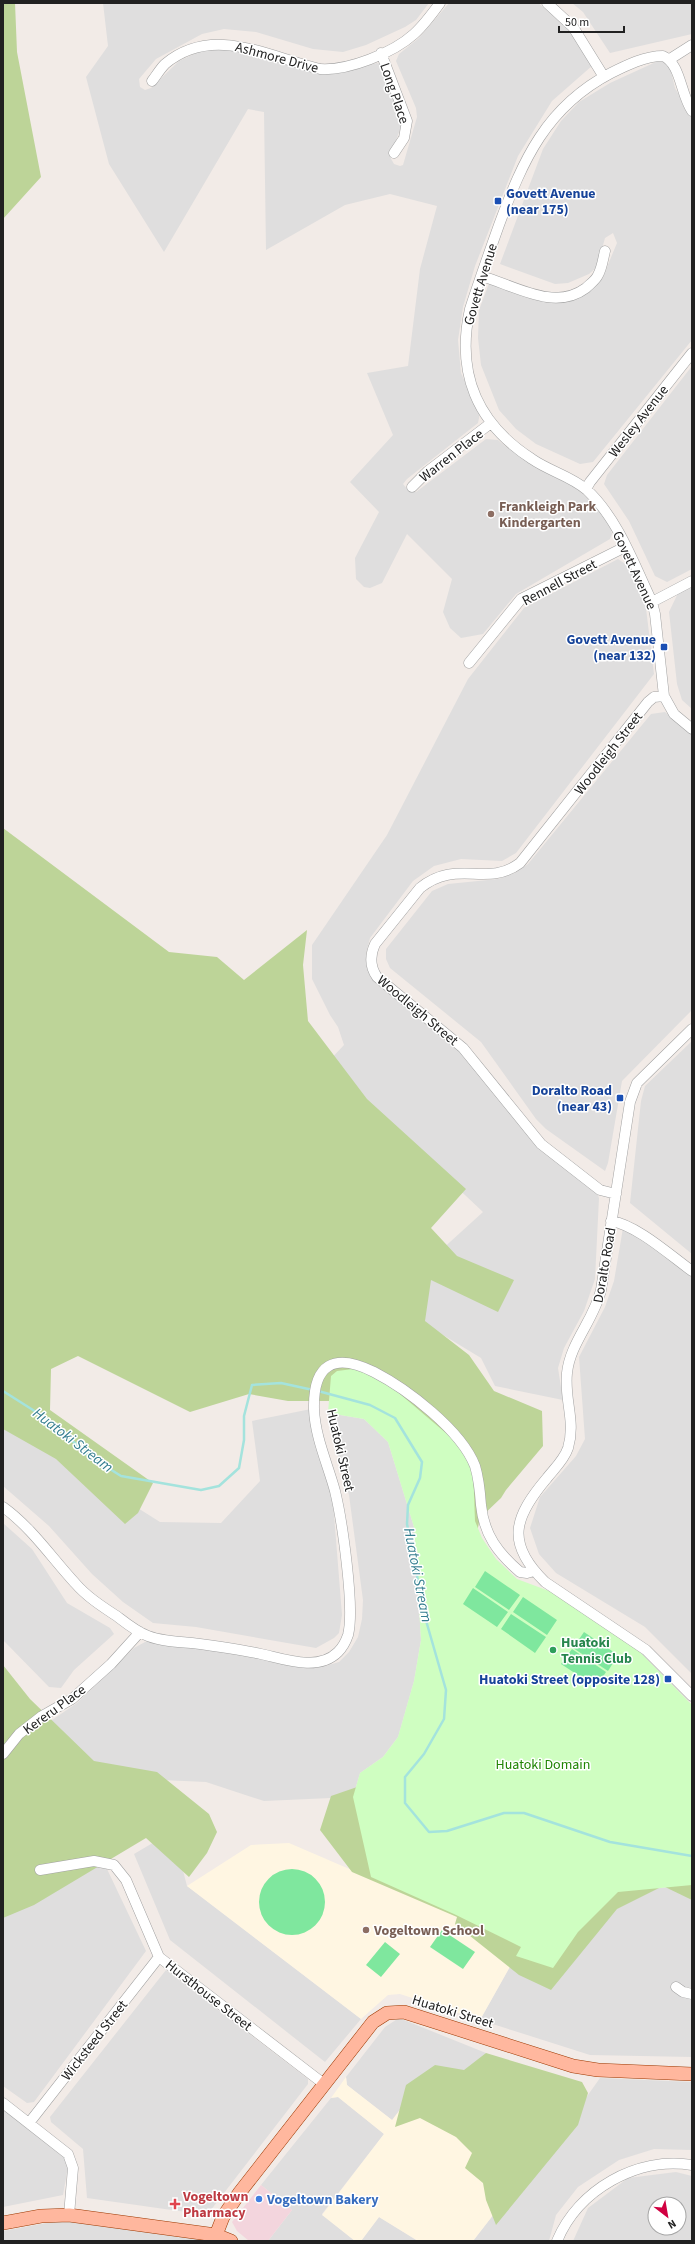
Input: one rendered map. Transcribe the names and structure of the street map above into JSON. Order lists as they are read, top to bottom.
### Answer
{
  "streets": {
    "main road": ["Huatoki Street"],
    "street": [
      "Ashmore Drive",
      "Long Place",
      "Govett Avenue",
      "Wesley Avenue",
      "Warren Place",
      "Rennell Street",
      "Woodleigh Street",
      "Doralto Road",
      "Kereru Place",
      "Hursthouse Street",
      "Wicksteed Street"
    ]
  },
  "crossings": [
    ["Ashmore Drive", "Long Place"],
    ["Govett Avenue", "Wesley Avenue"],
    ["Govett Avenue", "Warren Place"],
    ["Govett Avenue", "Rennell Street"],
    ["Govett Avenue", "Woodleigh Street"],
    ["Woodleigh Street", "Doralto Road"],
    ["Doralto Road", "Huatoki Street"],
    ["Huatoki Street", "Kereru Place"],
    ["Huatoki Street", "Hursthouse Street"],
    ["Hursthouse Street", "Wicksteed Street"]
  ],
  "water": ["Huatoki Stream"],
  "parks": ["Huatoki Domain"],
  "places": {
    "transit": [
      "Govett Avenue (near 175)",
      "Govett Avenue (near 132)",
      "Doralto Road (near 43)",
      "Huatoki Street (opposite 128)"
    ],
    "other": [
      "Frankleigh Park Kindergarten",
      "Huatoki Tennis Club",
      "Vogeltown School",
      "Vogeltown Bakery"
    ],
    "health": ["Vogeltown Pharmacy"]
  },
  "scale_bar": "50 m",
  "north": "bottom right"
}
